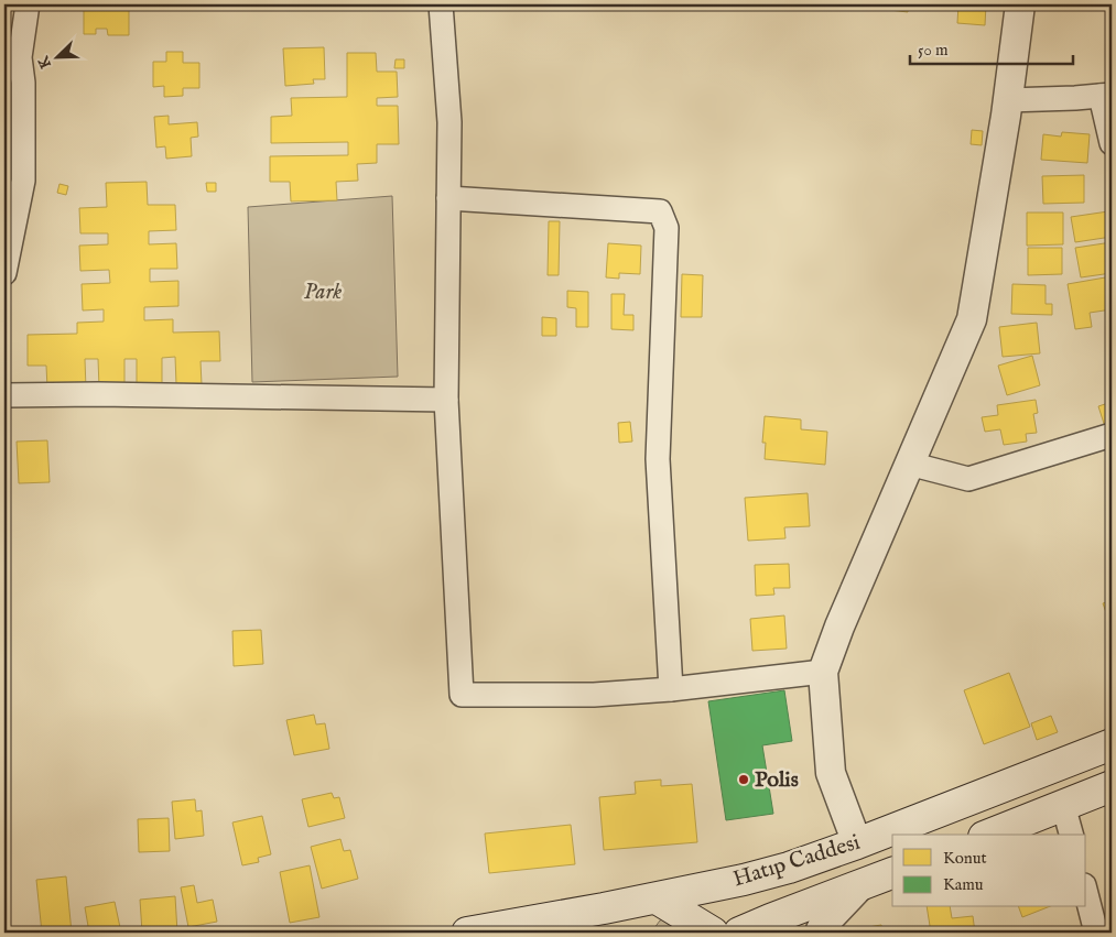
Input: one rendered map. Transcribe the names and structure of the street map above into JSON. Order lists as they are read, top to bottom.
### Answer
{
  "streets": {
    "main road": ["Hatıp Caddesi"]
  },
  "parks": ["Park"],
  "places": ["Polis"],
  "legend": ["Konut", "Kamu"],
  "scale_bar": "50 m",
  "north": "bottom left"
}
